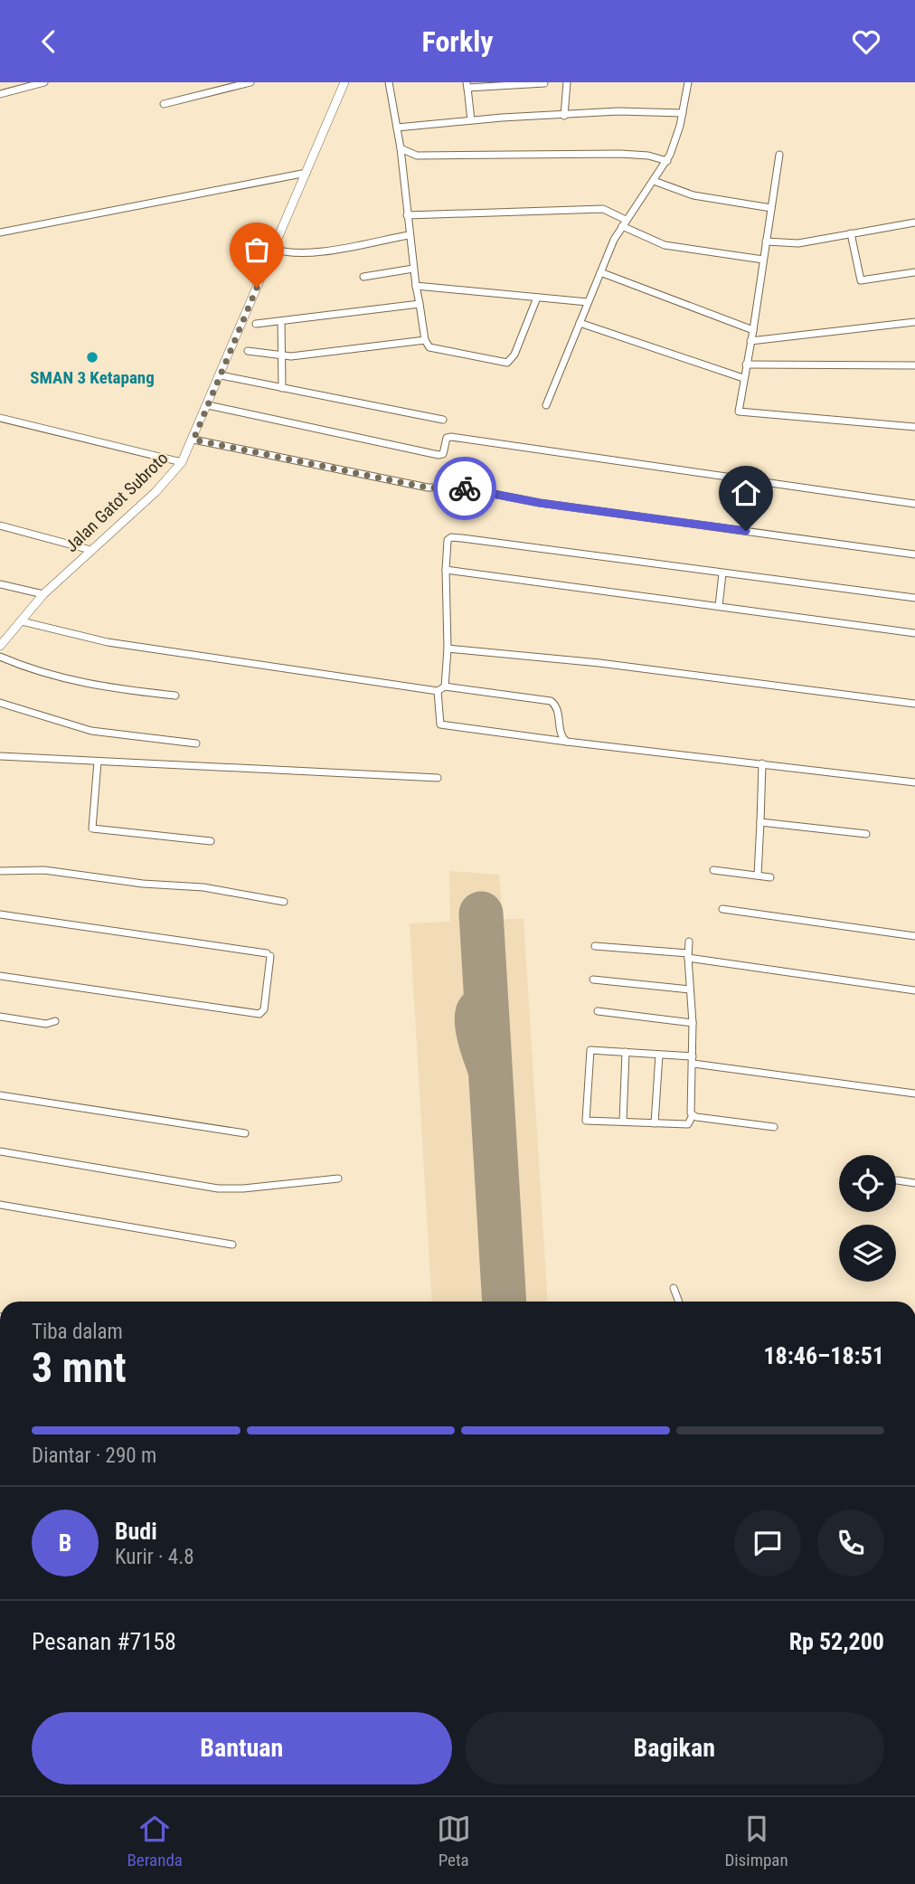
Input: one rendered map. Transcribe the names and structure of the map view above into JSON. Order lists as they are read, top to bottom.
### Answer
{
  "streets": {
    "street": ["Jalan Gatot Subroto"]
  },
  "places": ["SMAN 3 Ketapang"],
  "page": {
    "header": "Forkly",
    "heading": ["3 mnt", "Tiba dalam", "18:46–18:51"],
    "panel": [
      "Budi",
      "Kurir · 4.8",
      "Pesanan #7158",
      "Rp 52,200"
    ],
    "bar": "Diantar · 290 m",
    "round": "B",
    "buttons": ["Bantuan", "Bagikan"],
    "tabs": ["Beranda", "Peta", "Disimpan"]
  }
}
